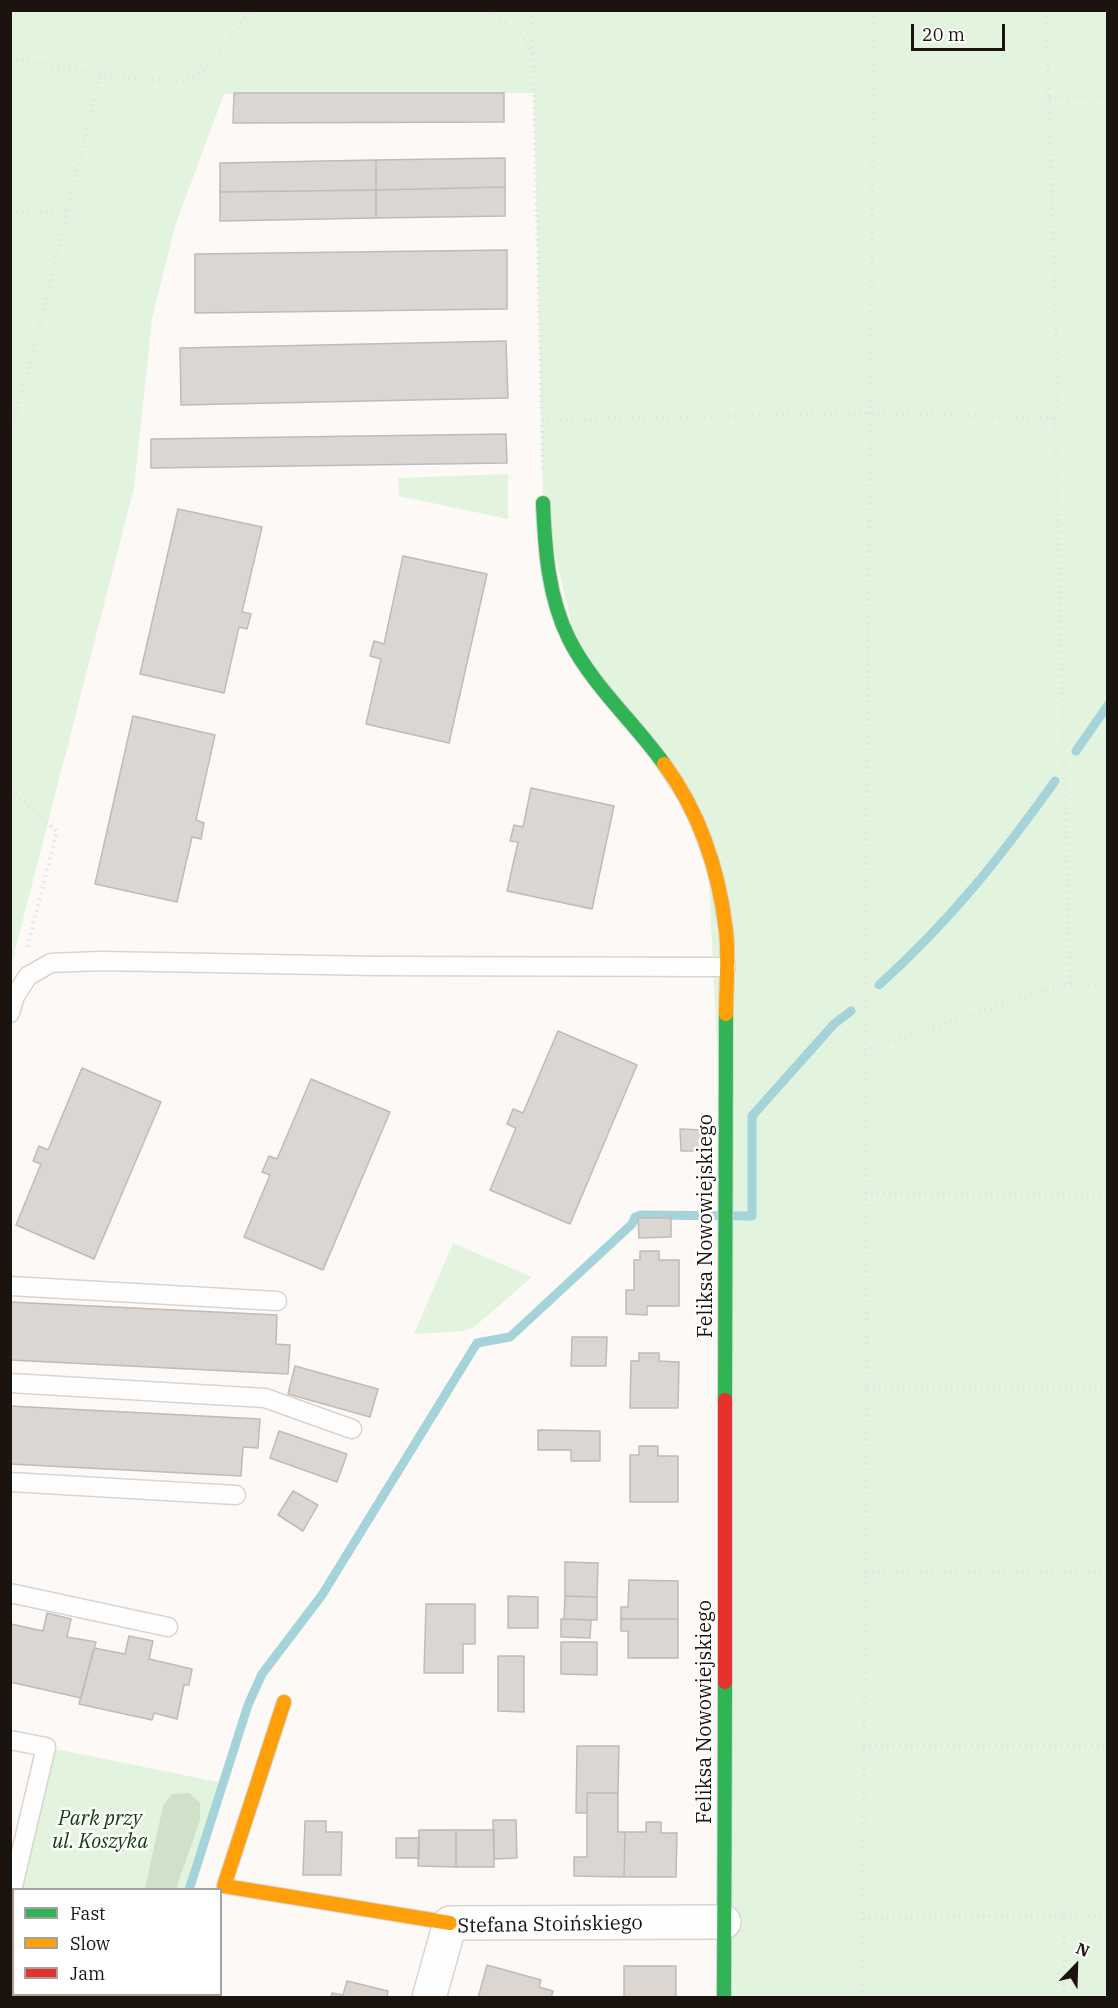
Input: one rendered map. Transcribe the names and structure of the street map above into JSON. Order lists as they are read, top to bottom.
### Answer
{
  "streets": {
    "street": ["Feliksa Nowowiejskiego", "Stefana Stoińskiego"]
  },
  "crossings": [
    ["Feliksa Nowowiejskiego", "Stefana Stoińskiego"]
  ],
  "parks": ["Park przy ul. Koszyka"],
  "legend": ["Fast", "Slow", "Jam"],
  "scale_bar": "20 m",
  "north": "top right"
}
